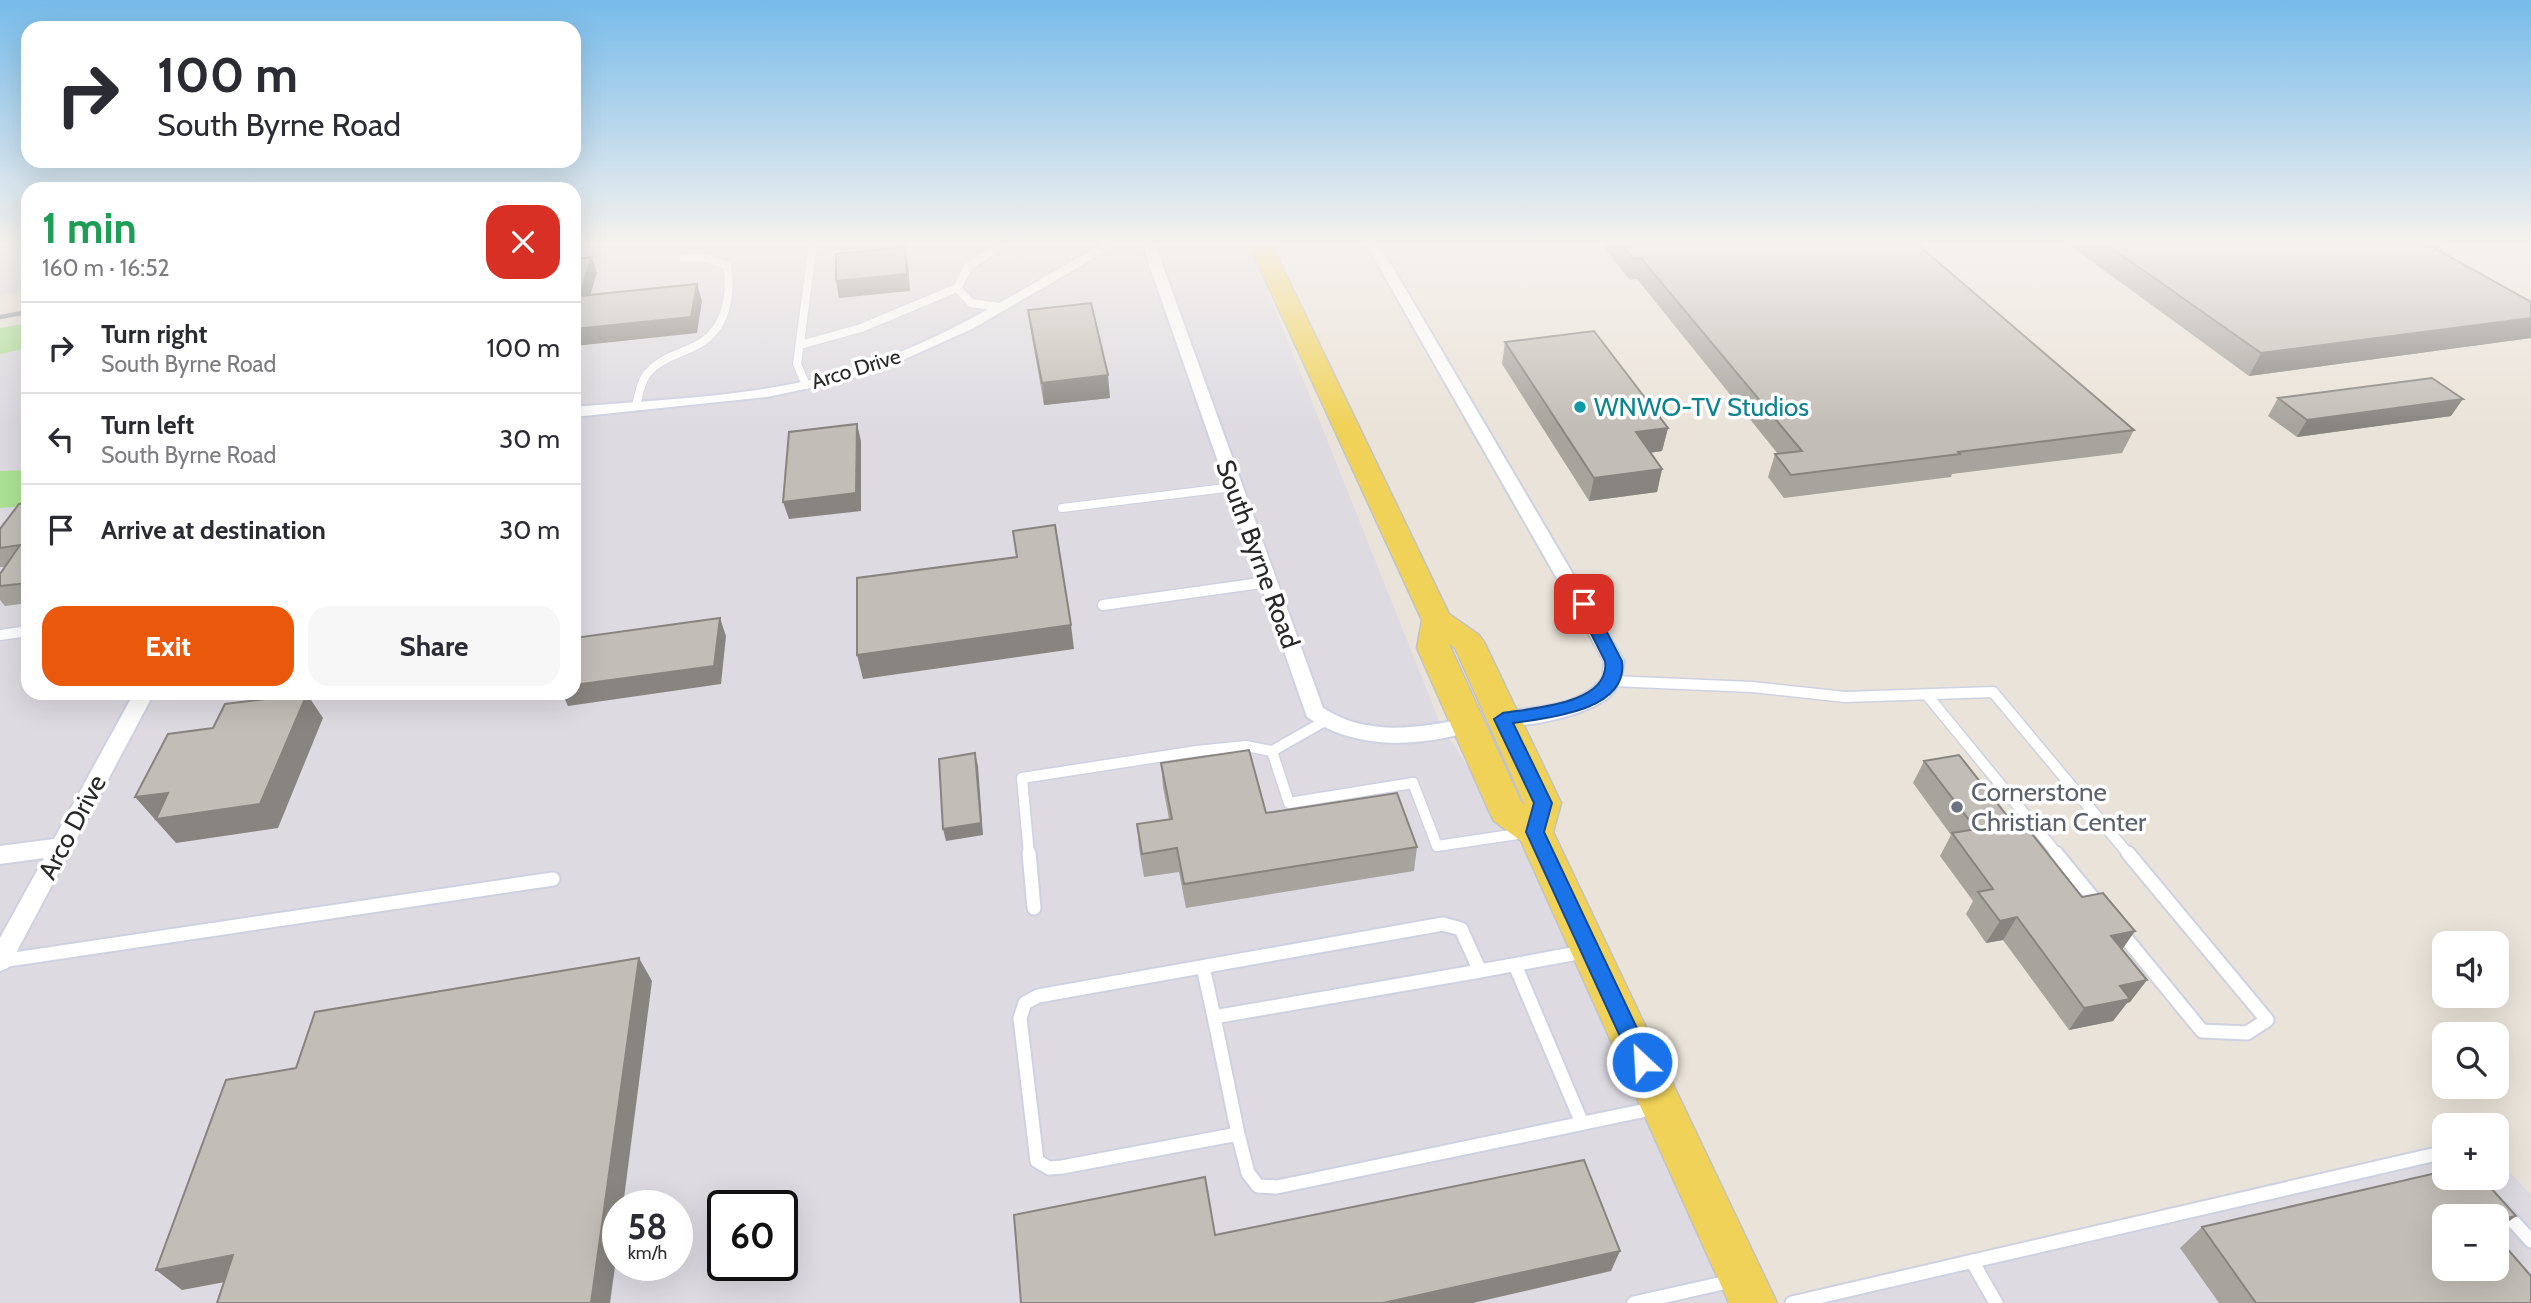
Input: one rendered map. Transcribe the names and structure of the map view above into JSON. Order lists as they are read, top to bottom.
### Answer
{
  "streets": {
    "street": ["Arco Drive", "South Byrne Road"]
  },
  "places": ["WNWO-TV Studios", "Cornerstone Christian Center"],
  "page": {
    "turn": ["100 m", "South Byrne Road"],
    "heading": ["1 min", "160 m · 16:52"],
    "list": [
      {
        "name": "Turn right",
        "note": "South Byrne Road",
        "value": "100 m"
      },
      {
        "name": "Turn left",
        "note": "South Byrne Road",
        "value": "30 m"
      },
      {
        "name": "Arrive at destination",
        "value": "30 m"
      }
    ],
    "buttons": ["Exit", "Share"],
    "map_buttons": ["+", "−"],
    "speed": "58 km/h",
    "limit": "60"
  }
}
